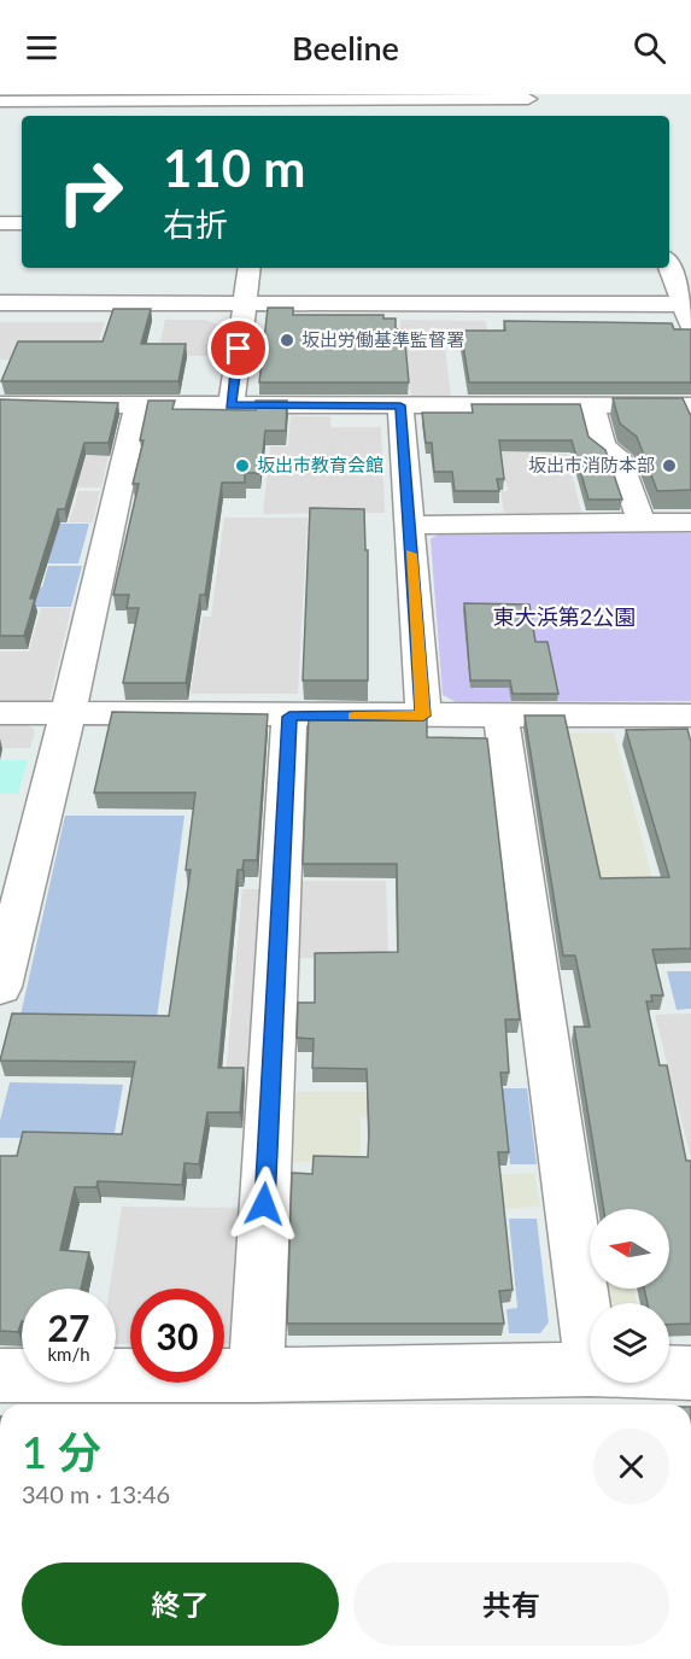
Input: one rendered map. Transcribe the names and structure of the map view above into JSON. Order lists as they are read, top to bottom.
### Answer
{
  "parks": ["東大浜第2公園"],
  "places": ["坂出労働基準監督署", "坂出市教育会館", "坂出市消防本部"],
  "north": "left",
  "page": {
    "header": "Beeline",
    "turn": ["110 m", "右折"],
    "speed": "27 km/h",
    "limit": "30",
    "heading": ["1 分", "340 m · 13:46"],
    "buttons": ["終了", "共有"]
  }
}
